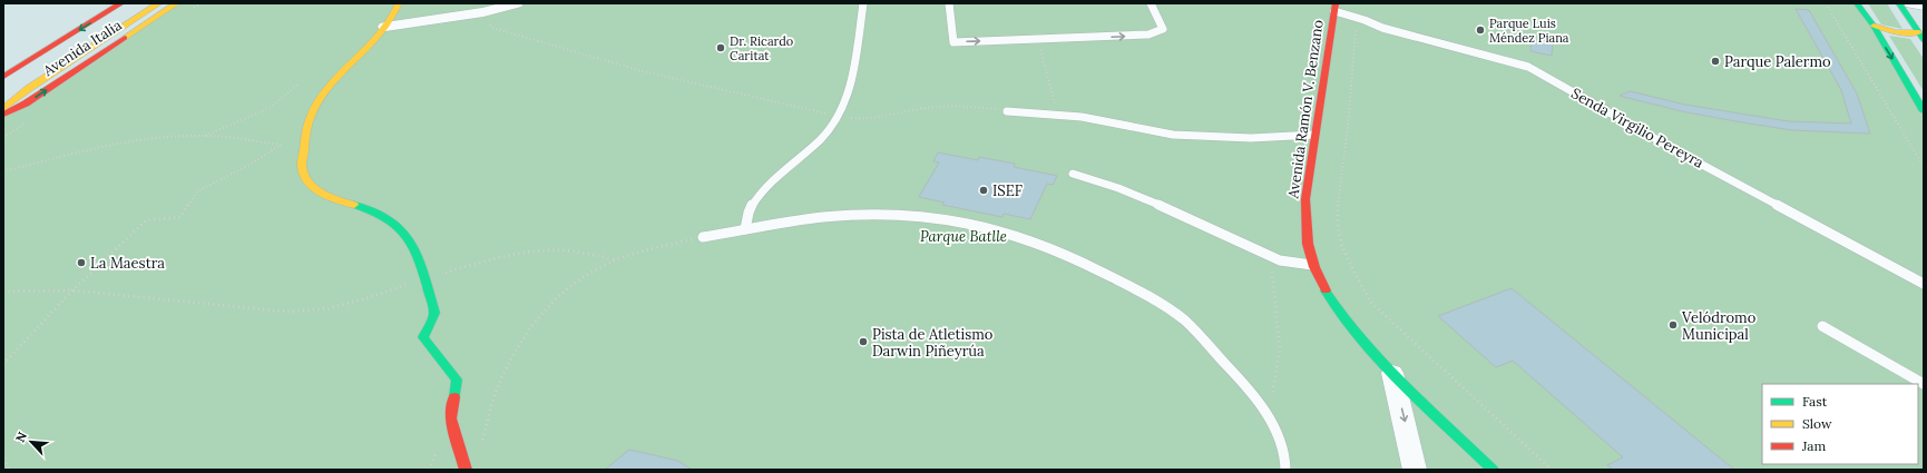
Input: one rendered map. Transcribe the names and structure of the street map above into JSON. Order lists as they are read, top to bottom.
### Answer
{
  "streets": {
    "street": ["Avenida Italia", "Avenida Ramón V. Benzano"],
    "lane": ["Senda Virgilio Pereyra"]
  },
  "crossings": [
    ["Avenida Ramón V. Benzano", "Senda Virgilio Pereyra"]
  ],
  "parks": ["Parque Batlle"],
  "places": [
    "Parque Luis Méndez Piana",
    "Dr. Ricardo Caritat",
    "Parque Palermo",
    "ISEF",
    "La Maestra",
    "Velódromo Municipal",
    "Pista de Atletismo Darwin Piñeyrúa"
  ],
  "legend": ["Fast", "Slow", "Jam"],
  "north": "top left"
}
